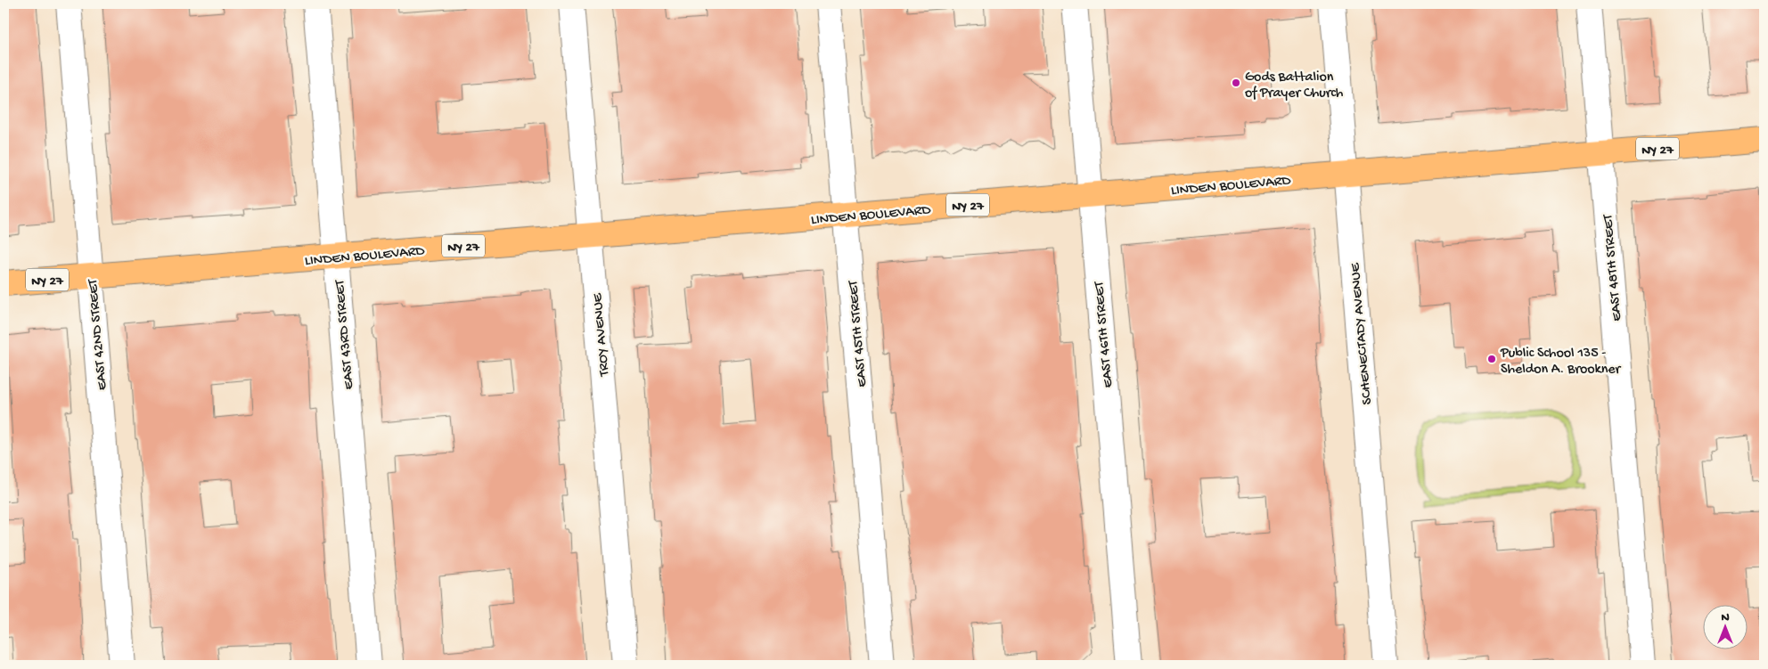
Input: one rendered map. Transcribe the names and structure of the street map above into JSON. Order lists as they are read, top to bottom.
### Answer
{
  "streets": {
    "highway": ["NY 27", "LINDEN BOULEVARD"],
    "street": [
      "EAST 48TH STREET",
      "EAST 45TH STREET",
      "SCHENECTADY AVENUE",
      "EAST 42ND STREET",
      "EAST 43RD STREET",
      "TROY AVENUE",
      "EAST 46TH STREET"
    ]
  },
  "crossings": [
    ["LINDEN BOULEVARD", "EAST 48TH STREET"],
    ["LINDEN BOULEVARD", "EAST 45TH STREET"],
    ["LINDEN BOULEVARD", "SCHENECTADY AVENUE"],
    ["LINDEN BOULEVARD", "EAST 42ND STREET"],
    ["LINDEN BOULEVARD", "EAST 43RD STREET"],
    ["LINDEN BOULEVARD", "TROY AVENUE"],
    ["LINDEN BOULEVARD", "EAST 46TH STREET"]
  ],
  "places": ["Gods Battalion of Prayer Church", "Public School 135 - Sheldon A. Brookner"],
  "north": "top"
}
